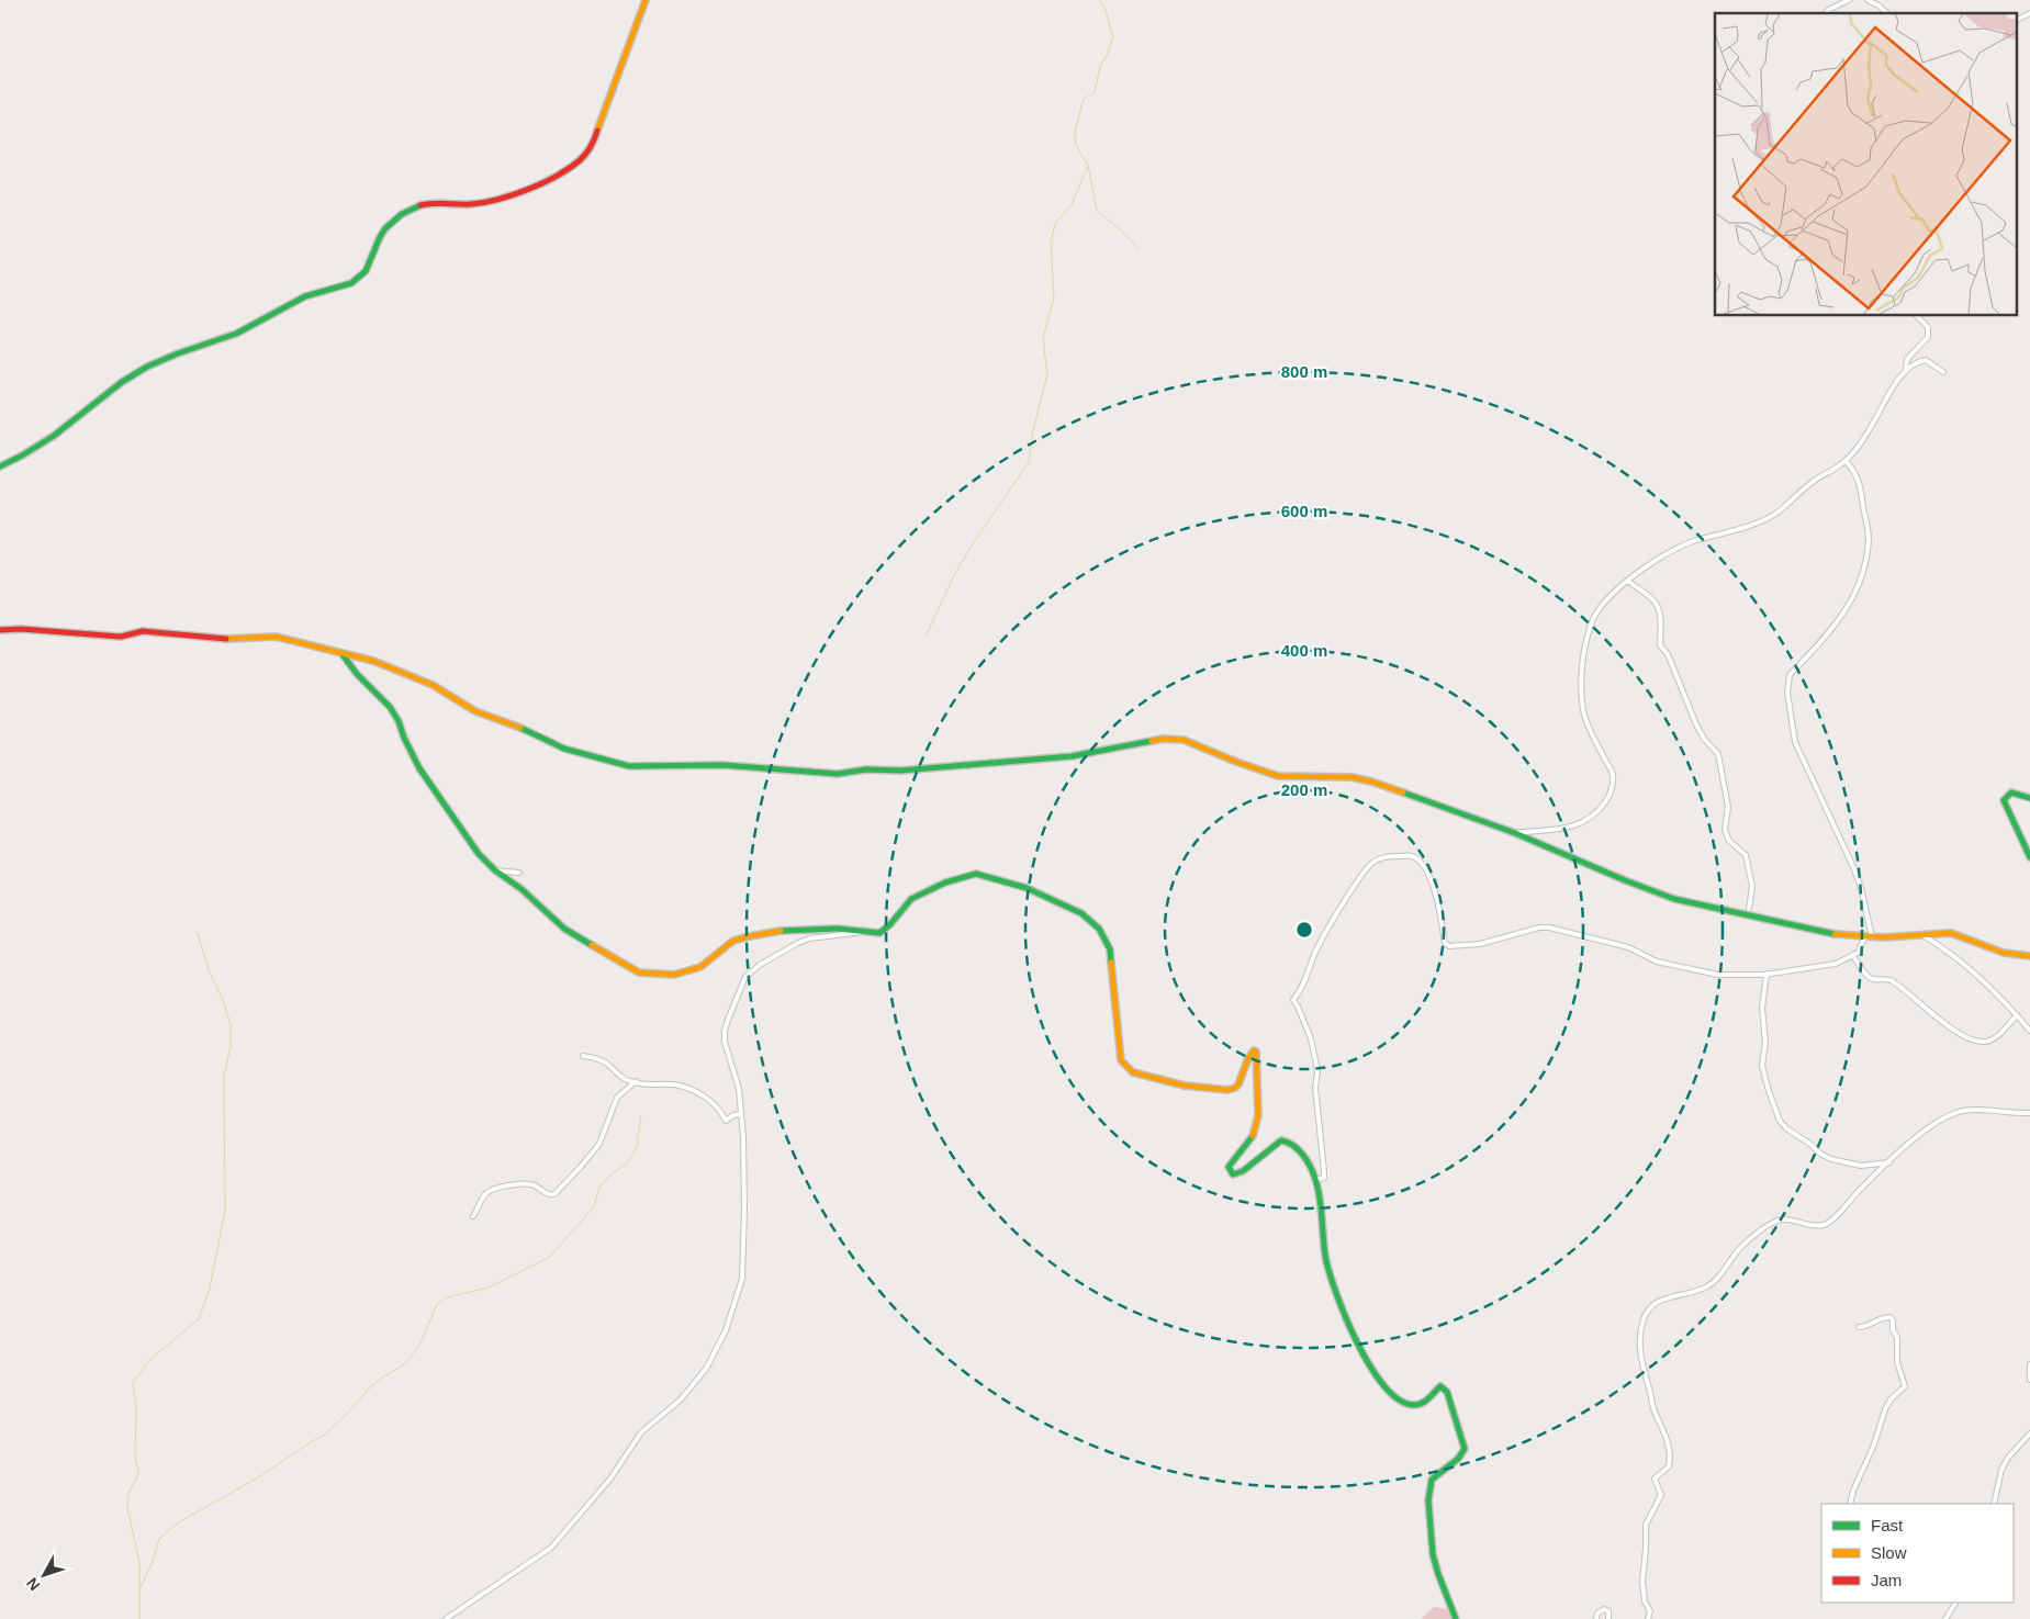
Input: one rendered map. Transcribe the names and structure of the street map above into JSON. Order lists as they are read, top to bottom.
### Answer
{
  "legend": ["Fast", "Slow", "Jam"],
  "north": "bottom left",
  "rings": [
    "800 m",
    "600 m",
    "400 m",
    "200 m"
  ]
}
